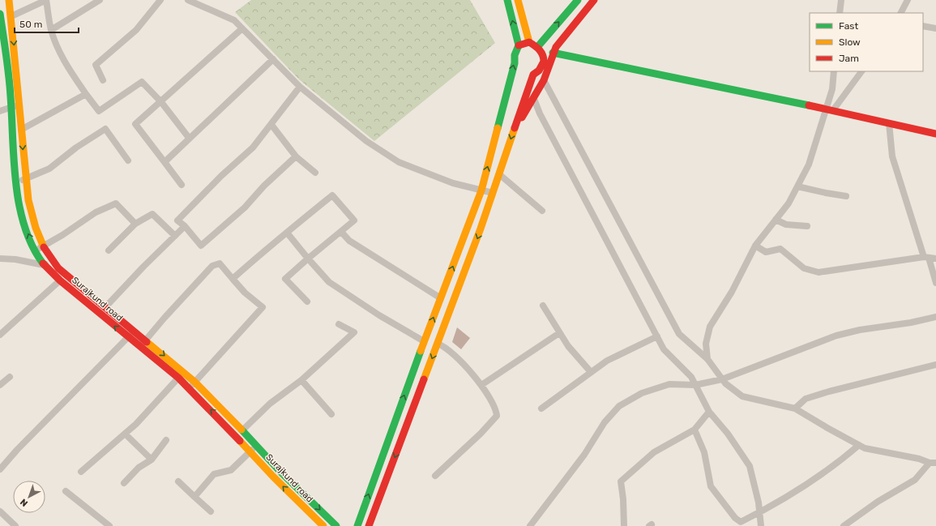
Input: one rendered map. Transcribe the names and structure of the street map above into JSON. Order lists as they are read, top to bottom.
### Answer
{
  "streets": {
    "main road": ["Surajkund road"]
  },
  "legend": ["Fast", "Slow", "Jam"],
  "scale_bar": "50 m",
  "north": "bottom left"
}
